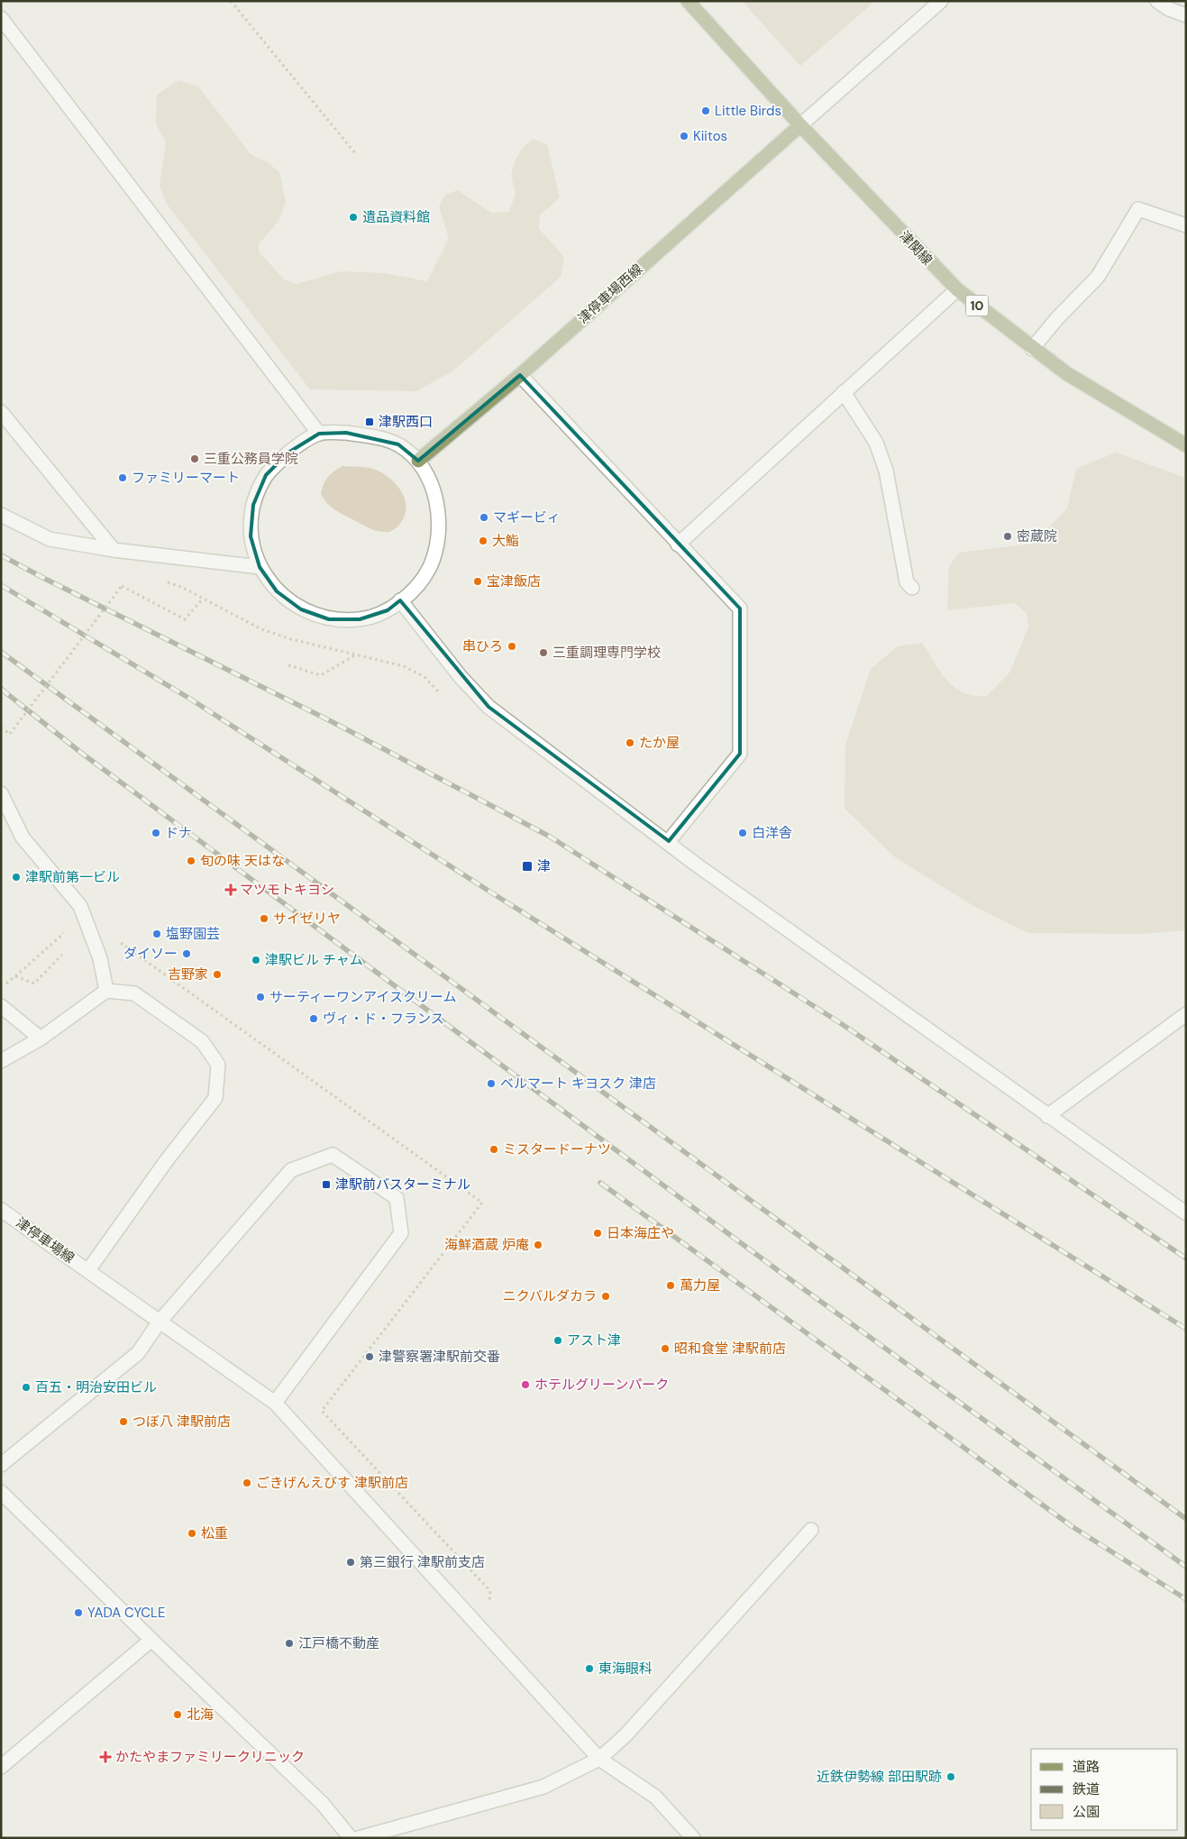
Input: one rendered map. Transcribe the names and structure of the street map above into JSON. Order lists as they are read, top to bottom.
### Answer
{
  "streets": {
    "main road": ["津関線", "津停車場西線", "10"],
    "street": ["津停車場線"]
  },
  "crossings": [
    ["津関線", "津停車場西線"]
  ],
  "places": {
    "other": [
      "Little Birds",
      "Kiitos",
      "遺品資料館",
      "三重公務員学院",
      "ファミリーマート",
      "マギービィ",
      "密蔵院",
      "大鮨",
      "宝津飯店",
      "串ひろ",
      "三重調理専門学校",
      "たか屋",
      "ドナ",
      "白洋舎",
      "旬の味 天はな",
      "津駅前第一ビル",
      "サイゼリヤ",
      "塩野園芸",
      "ダイソー",
      "津駅ビル チャム",
      "吉野家",
      "サーティーワンアイスクリーム",
      "ヴィ・ド・フランス",
      "ベルマート キヨスク 津店",
      "ミスタードーナツ",
      "日本海庄や",
      "海鮮酒蔵 炉庵",
      "萬力屋",
      "ニクバルダカラ",
      "アスト津",
      "昭和食堂 津駅前店",
      "津警察署津駅前交番",
      "ホテルグリーンパーク",
      "百五・明治安田ビル",
      "つぼ八 津駅前店",
      "ごきげんえびす 津駅前店",
      "松重",
      "第三銀行 津駅前支店",
      "YADA CYCLE",
      "江戸橋不動産",
      "東海眼科",
      "北海",
      "近鉄伊勢線 部田駅跡"
    ],
    "transit": ["津駅西口", "津", "津駅前バスターミナル"],
    "health": ["マツモトキヨシ", "かたやまファミリークリニック"]
  },
  "legend": ["道路", "鉄道", "公園"]
}
